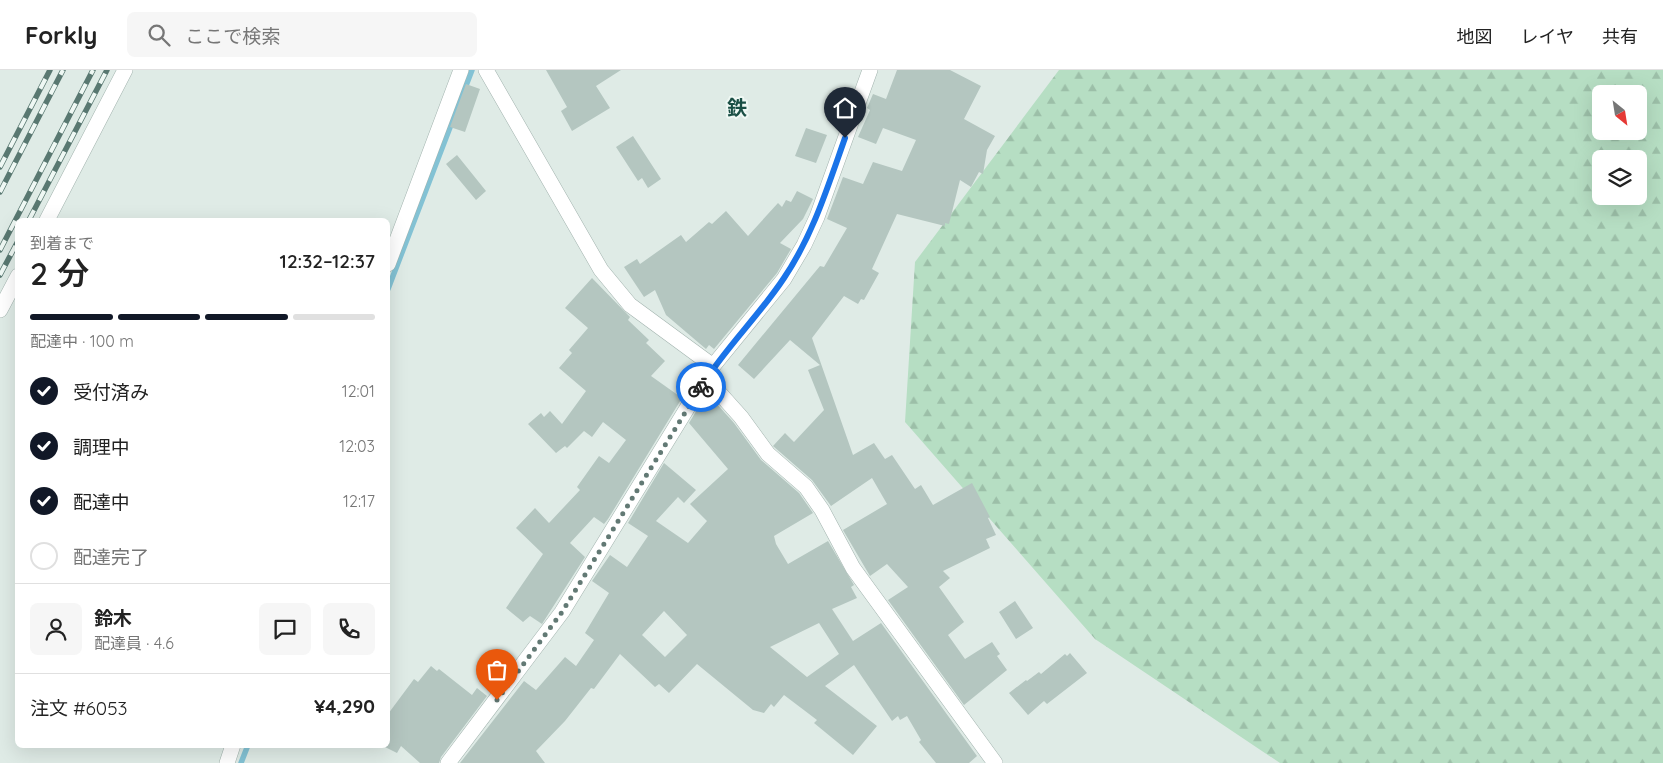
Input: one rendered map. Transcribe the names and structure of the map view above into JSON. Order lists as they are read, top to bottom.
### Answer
{
  "districts": ["鉄"],
  "north": "bottom right",
  "page": {
    "header": "Forkly",
    "search": "ここで検索",
    "nav": ["地図", "レイヤ", "共有"],
    "heading": ["2 分", "到着まで", "12:32–12:37"],
    "panel": [
      "鈴木",
      "配達員 · 4.6",
      "注文 #6053",
      "¥4,290"
    ],
    "bar": "配達中 · 100 m",
    "list": [
      ["受付済み", "12:01"],
      ["調理中", "12:03"],
      ["配達中", "12:17"],
      "配達完了"
    ]
  }
}
